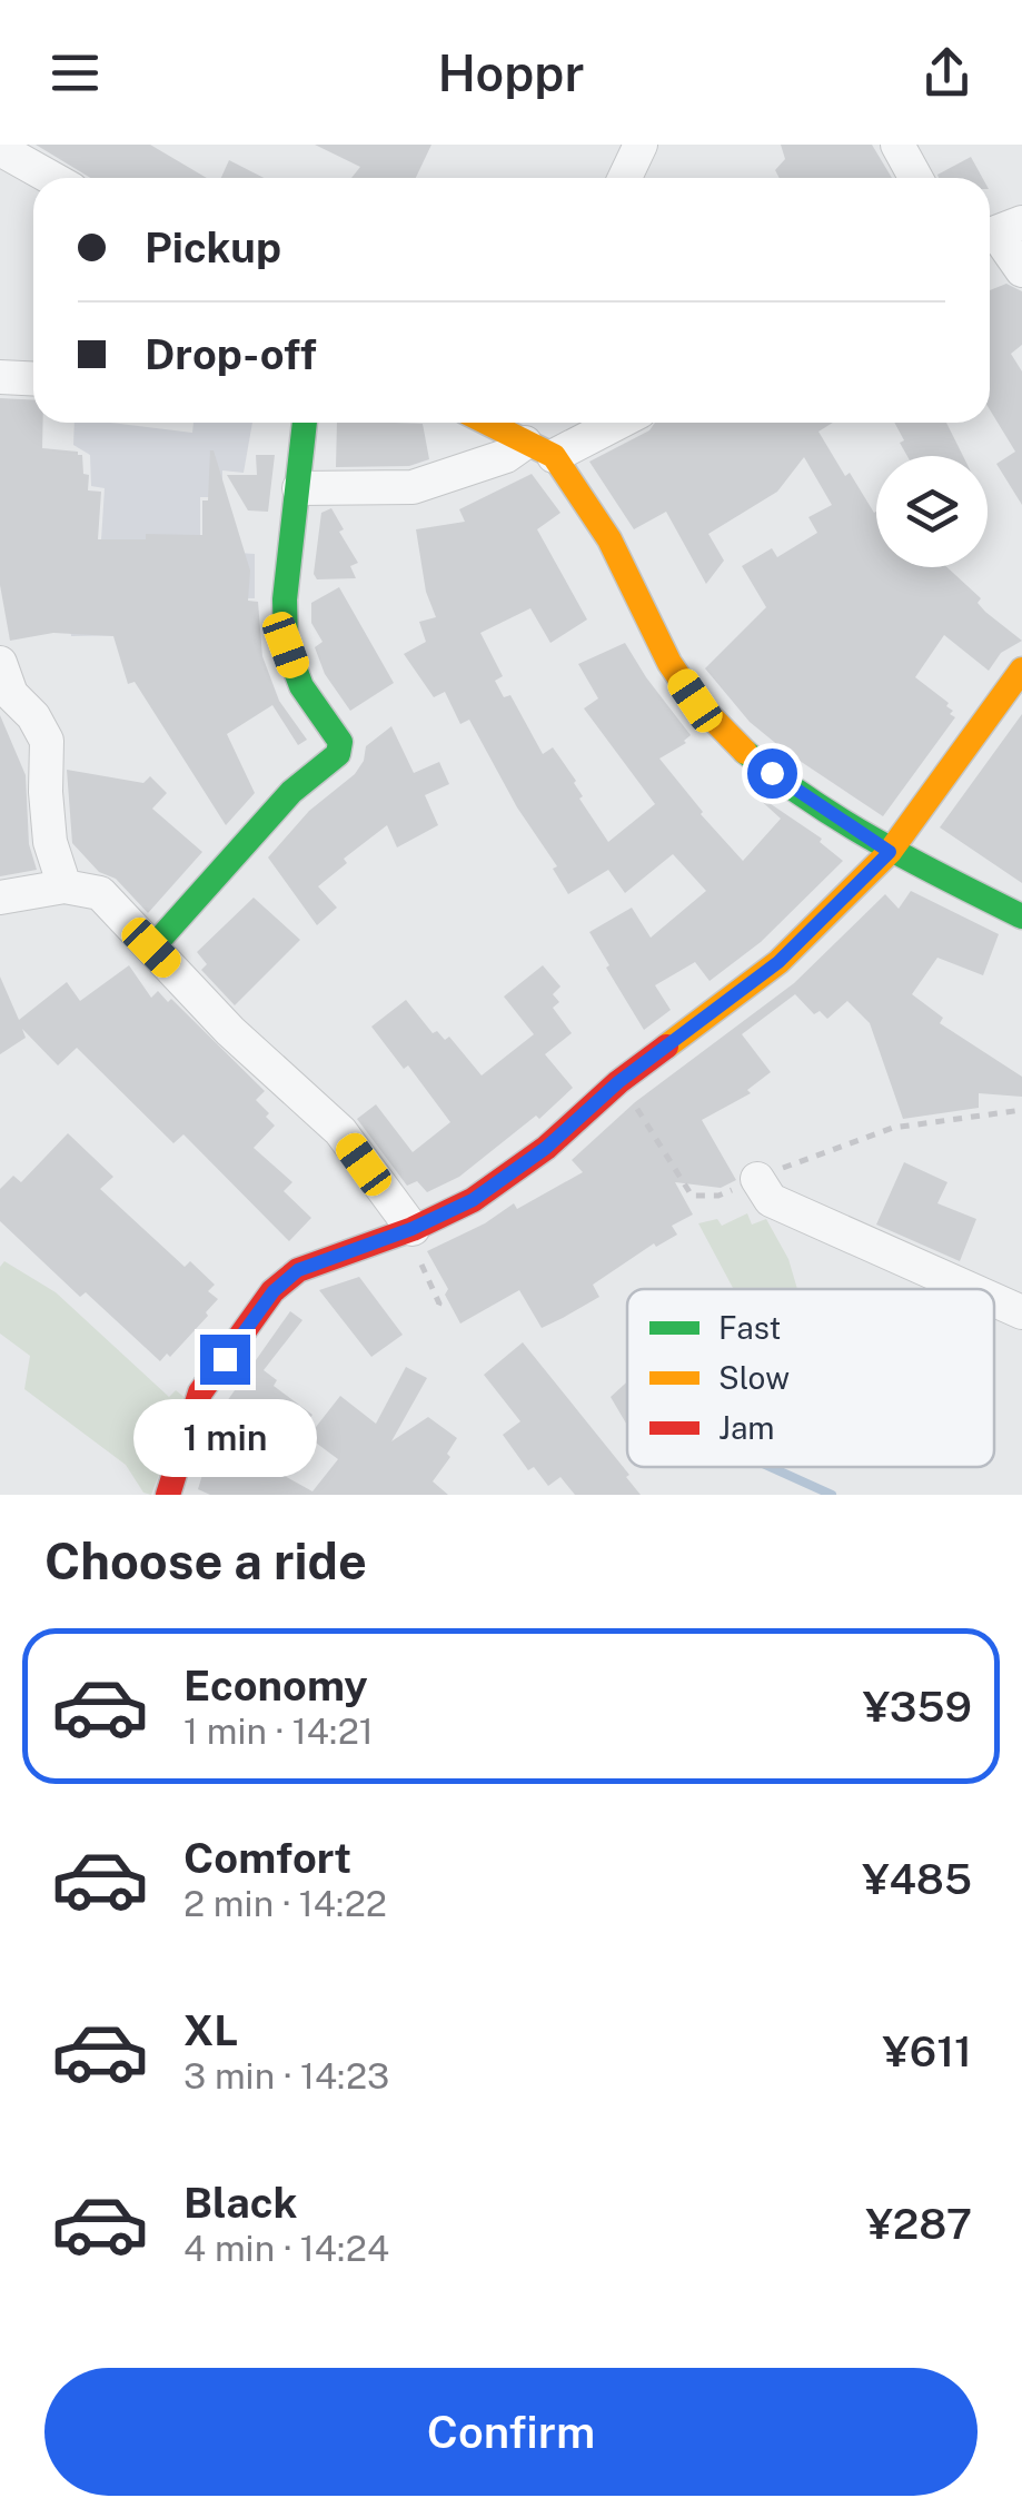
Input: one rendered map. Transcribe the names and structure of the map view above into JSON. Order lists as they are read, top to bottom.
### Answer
{
  "legend": ["Fast", "Slow", "Jam"],
  "page": {
    "header": "Hoppr",
    "banner": ["Pickup", "Drop-off"],
    "bubble": "1 min",
    "heading": "Choose a ride",
    "list": [
      {
        "name": "Economy",
        "note": "1 min · 14:21",
        "value": "¥359"
      },
      {
        "name": "Comfort",
        "note": "2 min · 14:22",
        "value": "¥485"
      },
      {
        "name": "XL",
        "note": "3 min · 14:23",
        "value": "¥611"
      },
      {
        "name": "Black",
        "note": "4 min · 14:24",
        "value": "¥287"
      }
    ],
    "buttons": "Confirm"
  }
}
